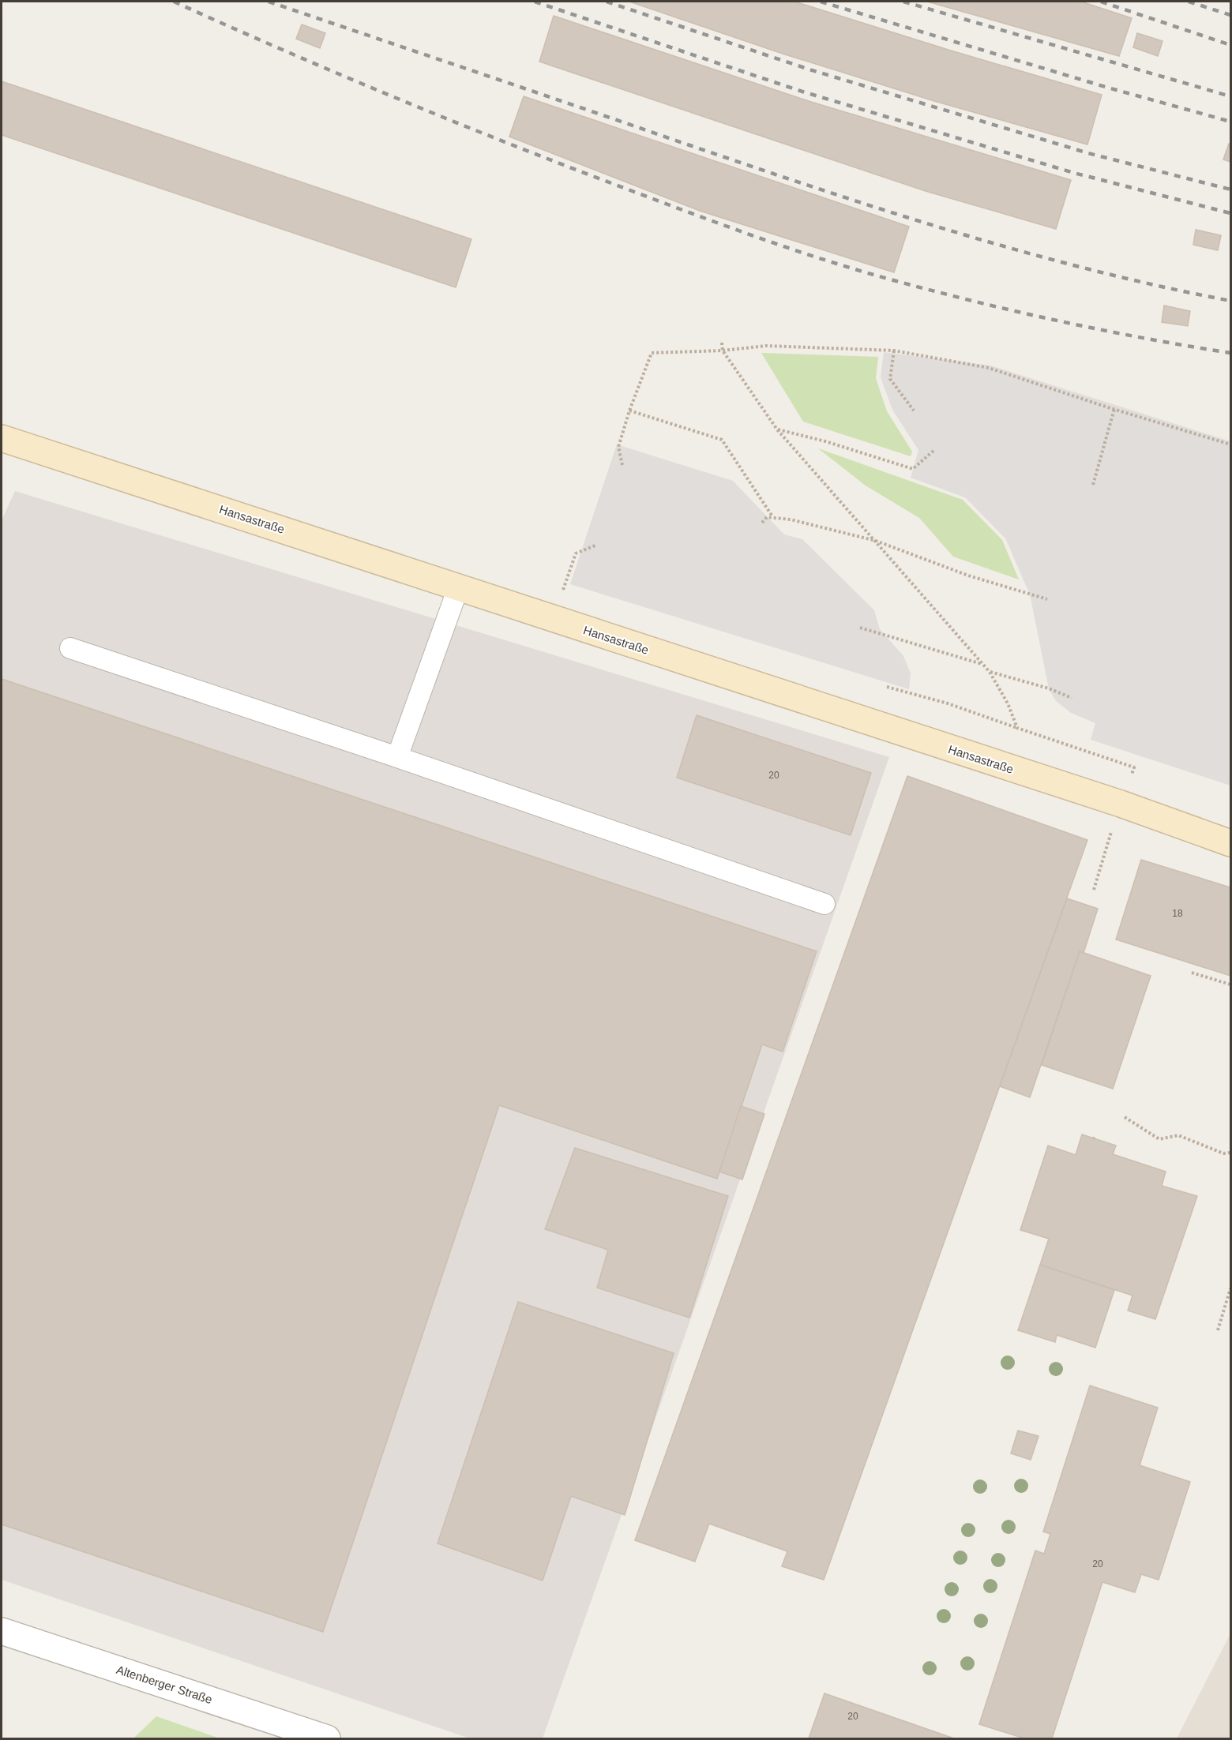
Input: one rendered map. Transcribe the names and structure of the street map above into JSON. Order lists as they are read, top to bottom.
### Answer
{
  "streets": {
    "main road": ["Hansastraße"],
    "street": ["Altenberger Straße"]
  },
  "house_numbers": [
    "20",
    "18",
    "20",
    "20"
  ]
}
